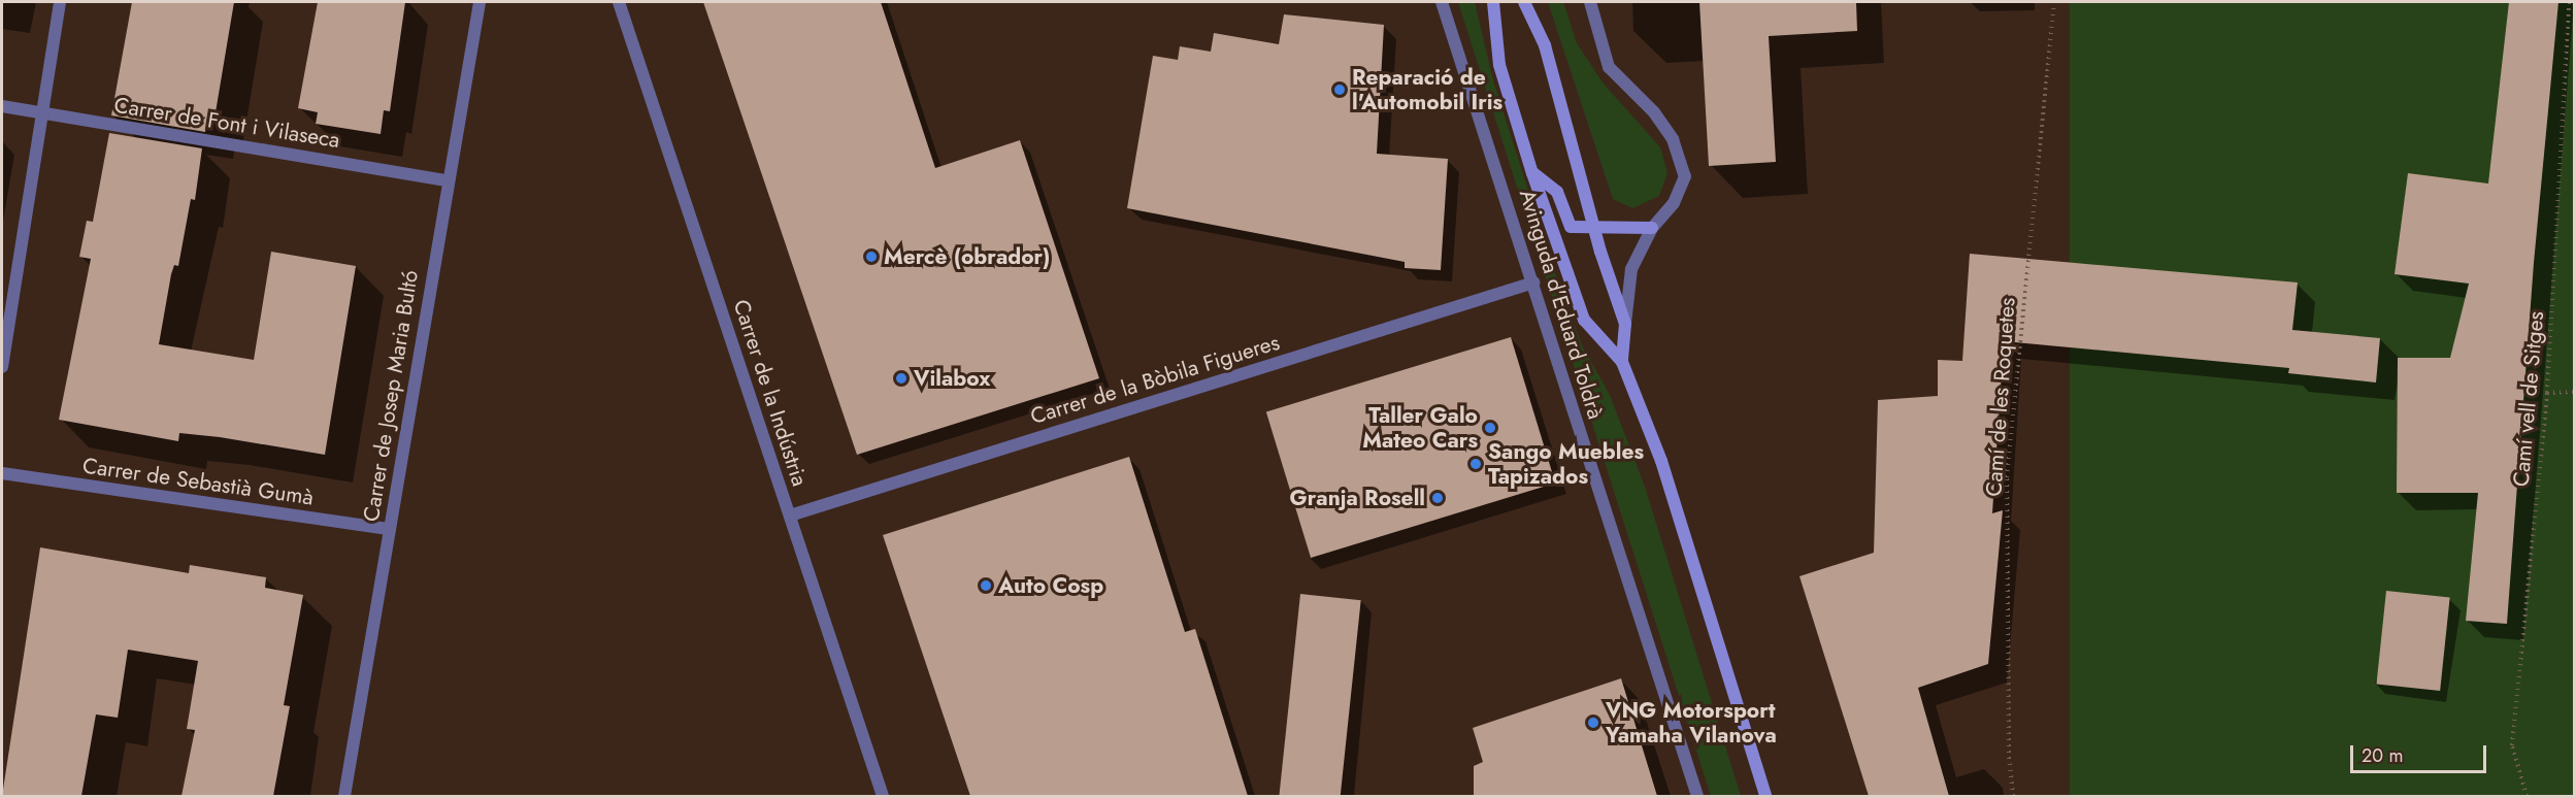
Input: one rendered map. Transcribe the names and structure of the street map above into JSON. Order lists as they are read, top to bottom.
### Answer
{
  "streets": {
    "street": [
      "Carrer de Font i Vilaseca",
      "Avinguda d'Eduard Toldrà",
      "Carrer de la Bòbila Figueres",
      "Carrer de la Indústria",
      "Carrer de Josep Maria Bultó",
      "Carrer de Sebastià Gumà"
    ],
    "path": ["Camí de les Roquetes", "Camí vell de Sitges"]
  },
  "crossings": [
    ["Carrer de Font i Vilaseca", "Carrer de Josep Maria Bultó"],
    ["Avinguda d'Eduard Toldrà", "Carrer de la Bòbila Figueres"],
    ["Carrer de la Bòbila Figueres", "Carrer de la Indústria"],
    ["Carrer de Josep Maria Bultó", "Carrer de Sebastià Gumà"]
  ],
  "places": [
    "Reparació de l'Automobil Iris",
    "Mercè (obrador)",
    "Vilabox",
    "Taller Galo Mateo Cars",
    "Sango Muebles Tapizados",
    "Granja Rosell",
    "Auto Cosp",
    "VNG Motorsport Yamaha Vilanova"
  ],
  "scale_bar": "20 m"
}
